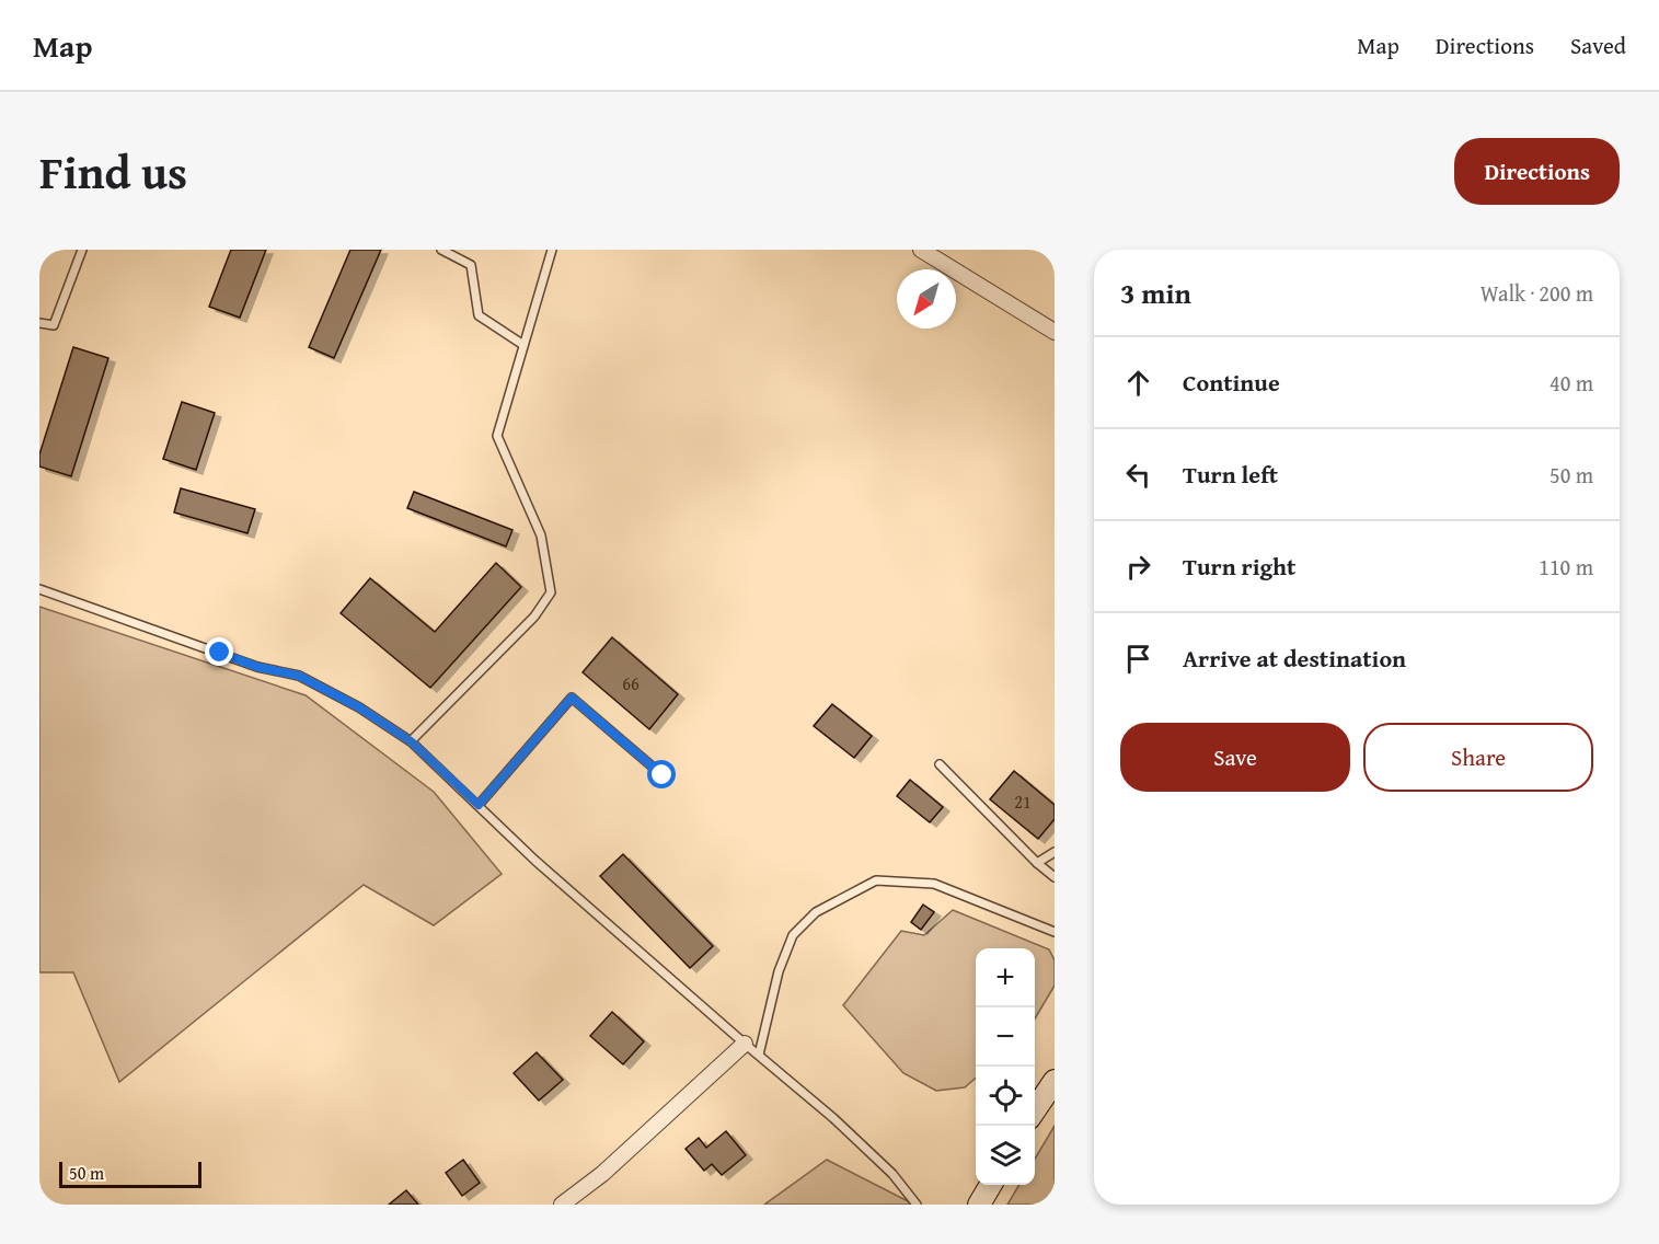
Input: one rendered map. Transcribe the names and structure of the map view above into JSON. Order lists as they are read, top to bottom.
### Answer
{
  "house_numbers": ["66", "21"],
  "scale_bar": "50 m",
  "north": "bottom left",
  "page": {
    "header": "Map",
    "nav": ["Map", "Directions", "Saved"],
    "title": "Find us",
    "buttons": [
      "Directions",
      ["Save", "Share"]
    ],
    "heading": ["3 min", "Walk · 200 m"],
    "list": [
      ["Continue", "40 m"],
      ["Turn left", "50 m"],
      ["Turn right", "110 m"],
      "Arrive at destination"
    ],
    "map_buttons": ["+", "−"],
    "scale": "50 m"
  }
}
